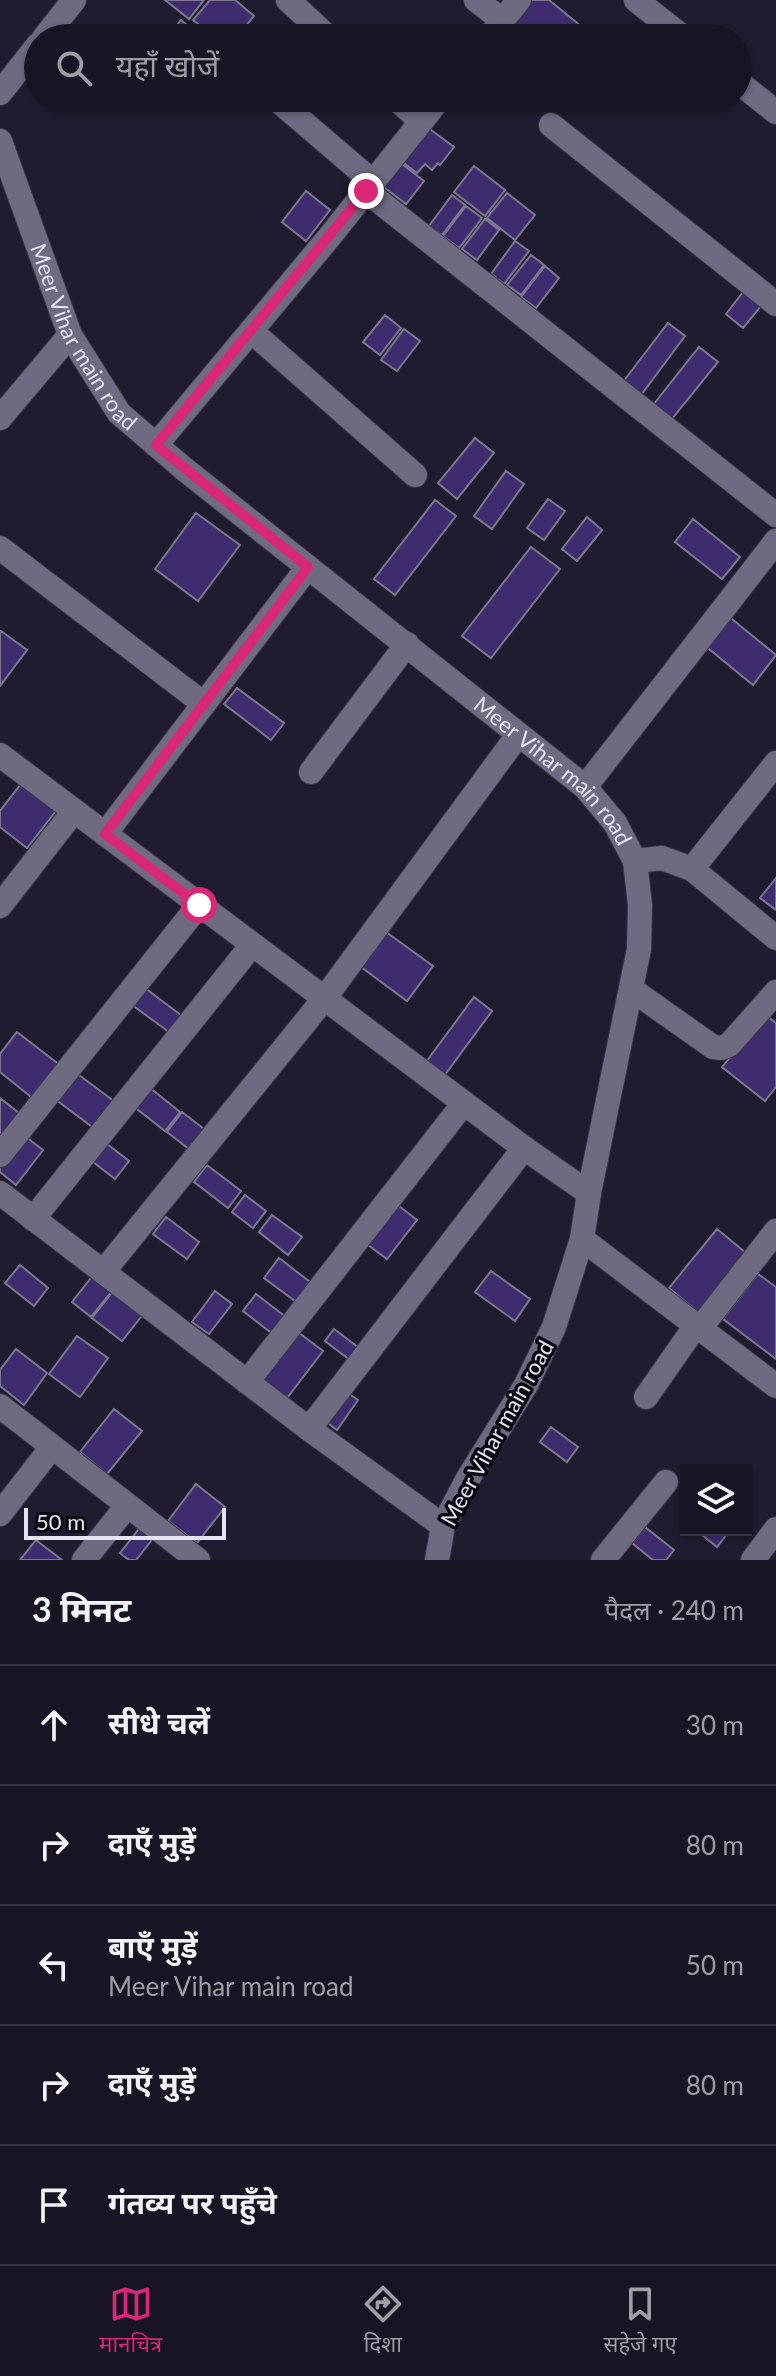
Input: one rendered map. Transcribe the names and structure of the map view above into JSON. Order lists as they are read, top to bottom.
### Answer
{
  "streets": {
    "street": ["Meer Vihar main road"]
  },
  "scale_bar": "50 m",
  "page": {
    "search": "यहाँ खोजें",
    "scale": "50 m",
    "heading": ["3 मिनट", "पैदल · 240 m"],
    "list": [
      ["सीधे चलें", "30 m"],
      ["दाएँ मुड़ें", "80 m"],
      ["बाएँ मुड़ें", "Meer Vihar main road", "50 m"],
      ["दाएँ मुड़ें", "80 m"],
      "गंतव्य पर पहुँचे"
    ],
    "nav": ["मानचित्र", "दिशा", "सहेजे गए"]
  }
}
